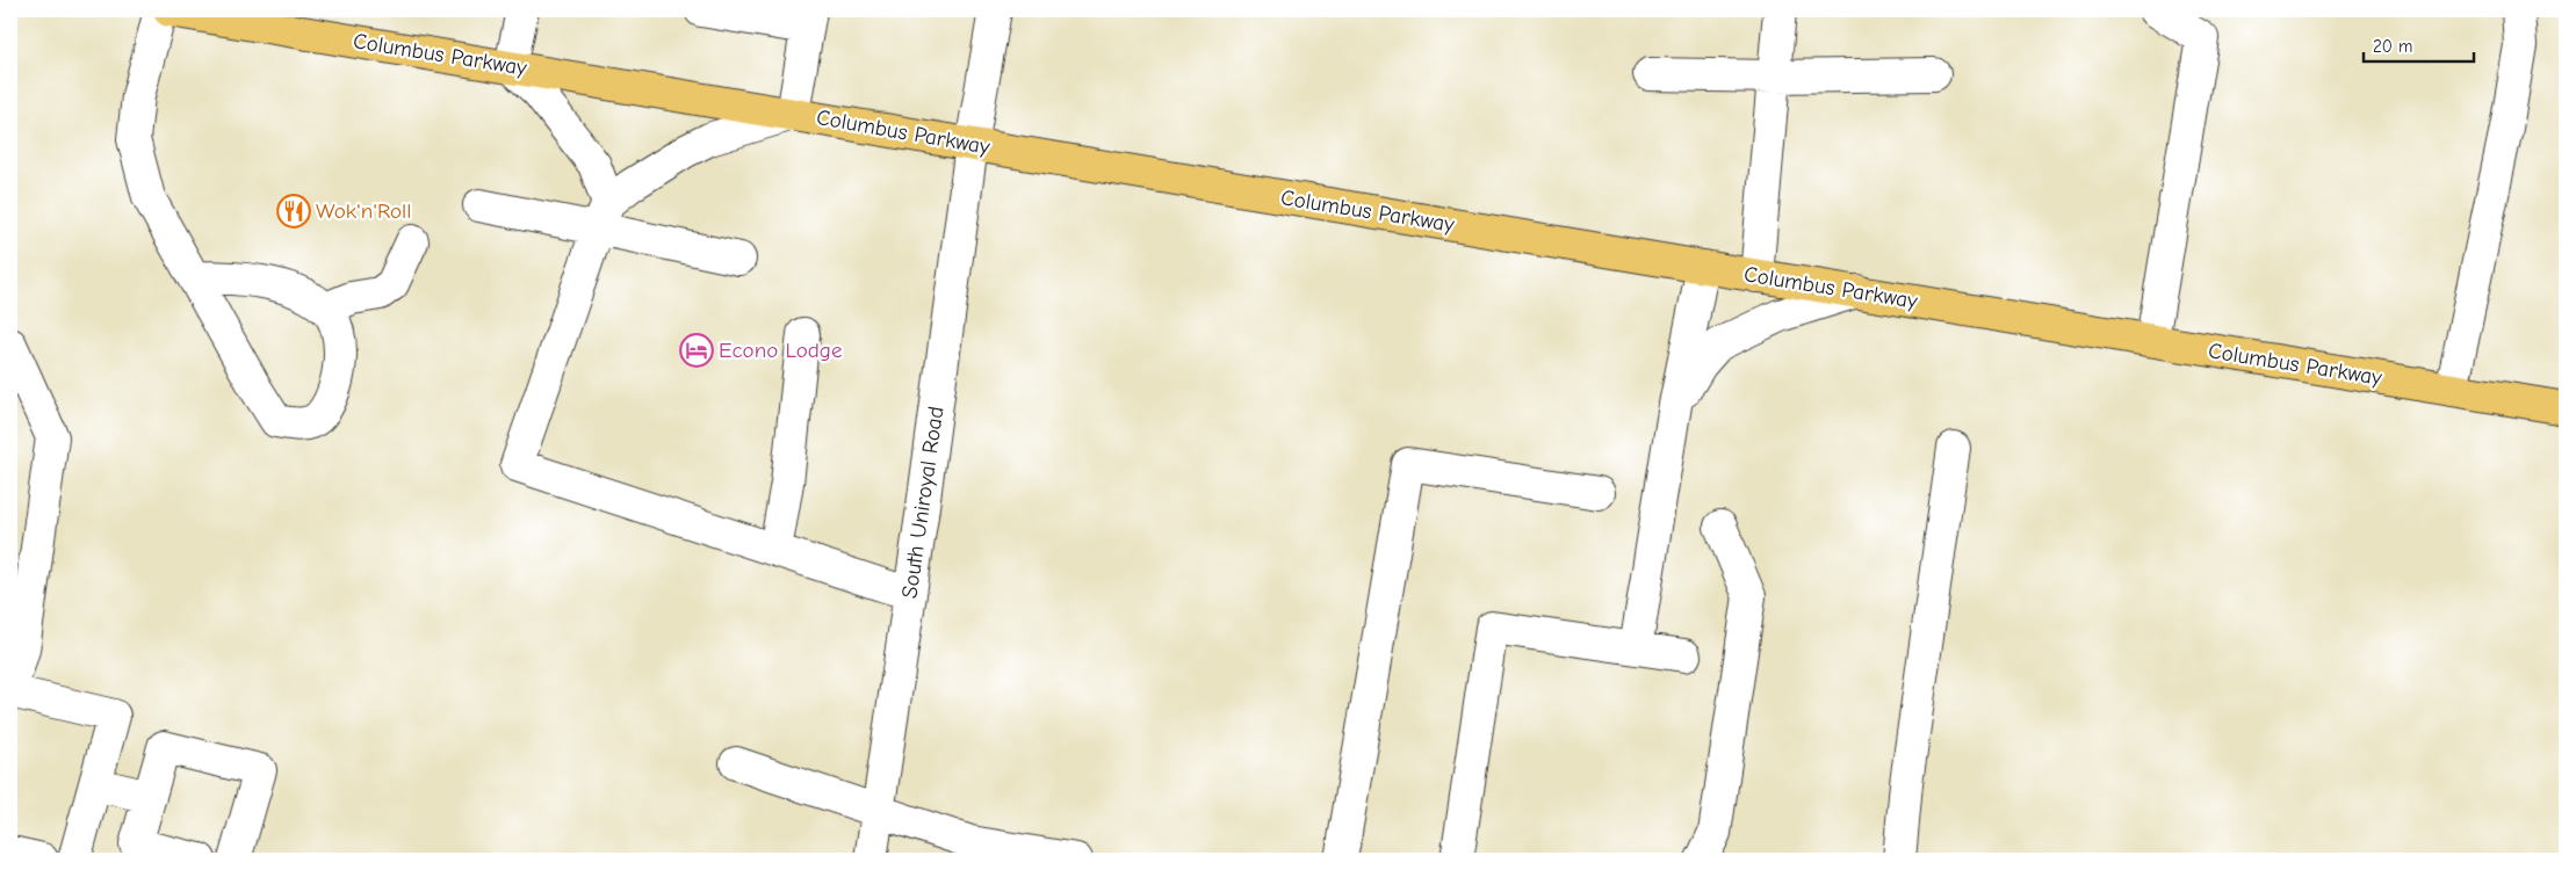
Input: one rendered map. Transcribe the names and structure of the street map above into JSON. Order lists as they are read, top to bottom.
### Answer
{
  "streets": {
    "highway": ["Columbus Parkway"],
    "street": ["South Uniroyal Road"]
  },
  "crossings": [
    ["Columbus Parkway", "South Uniroyal Road"]
  ],
  "places": {
    "restaurant": ["Wok'n'Roll"],
    "hotel": ["Econo Lodge"]
  },
  "scale_bar": "20 m"
}
